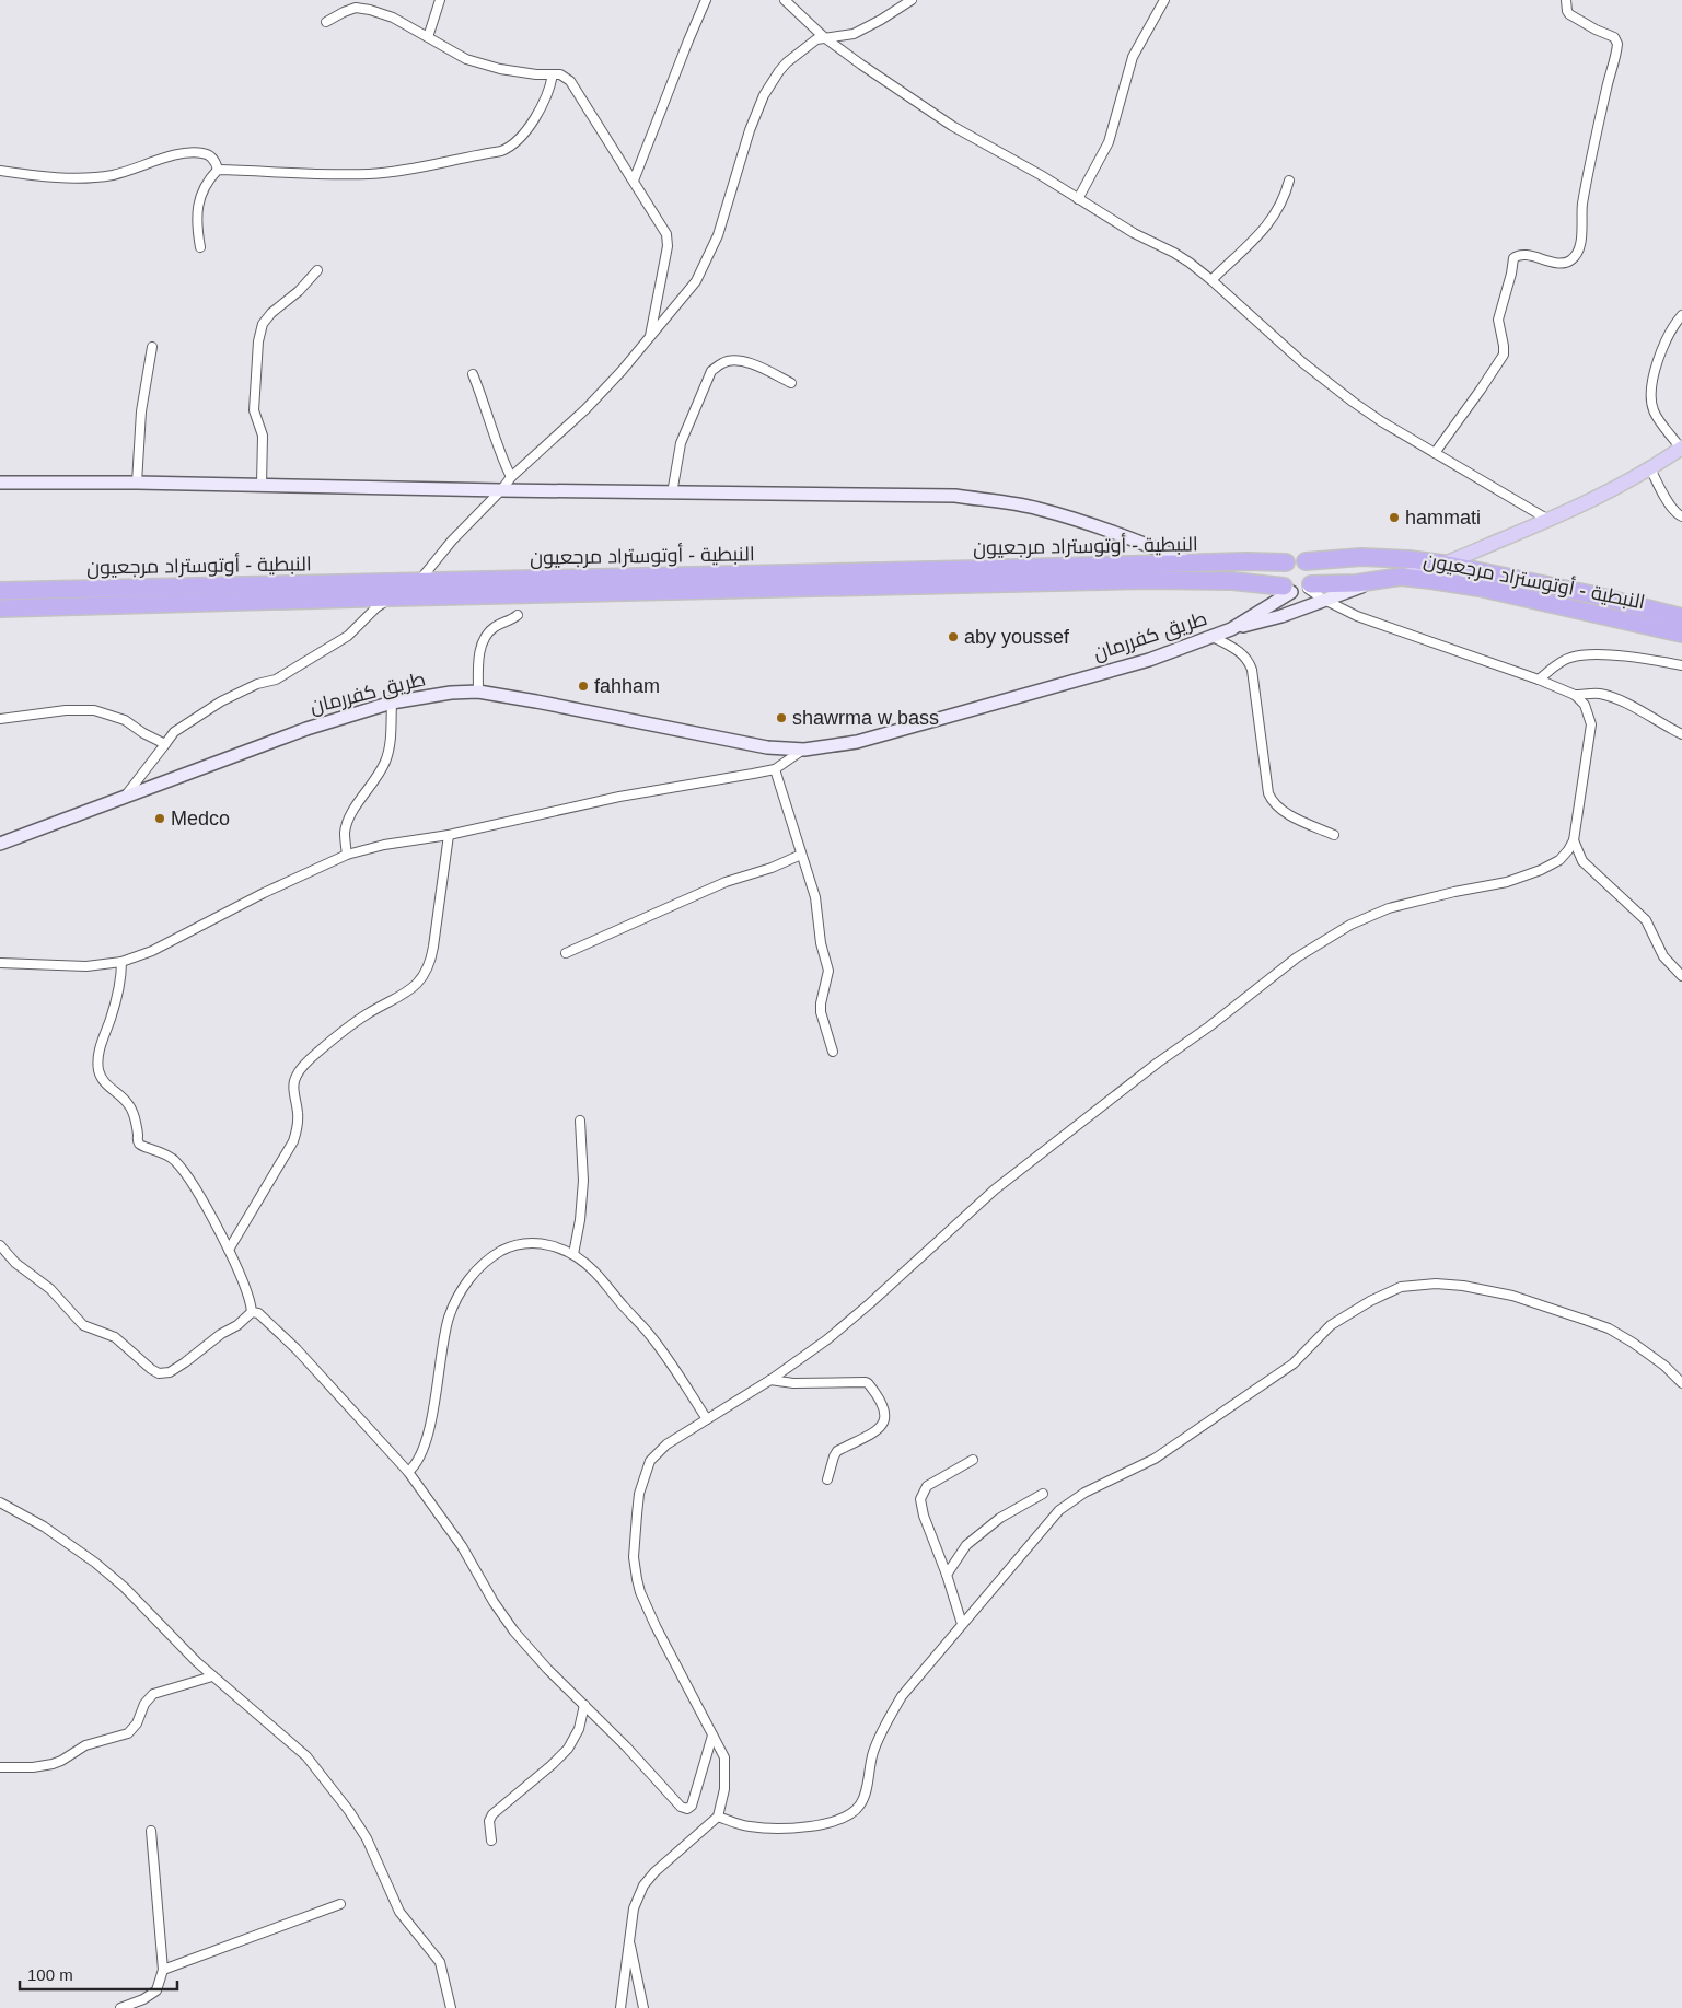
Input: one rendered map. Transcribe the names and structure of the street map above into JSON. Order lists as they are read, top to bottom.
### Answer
{
  "streets": {
    "highway": ["النبطية - أوتوستراد مرجعيون"],
    "main road": ["طريق كفررمان"]
  },
  "crossings": [
    ["النبطية - أوتوستراد مرجعيون", "طريق كفررمان"]
  ],
  "places": [
    "hammati",
    "aby youssef",
    "fahham",
    "shawrma w bass",
    "Medco"
  ],
  "scale_bar": "100 m"
}
